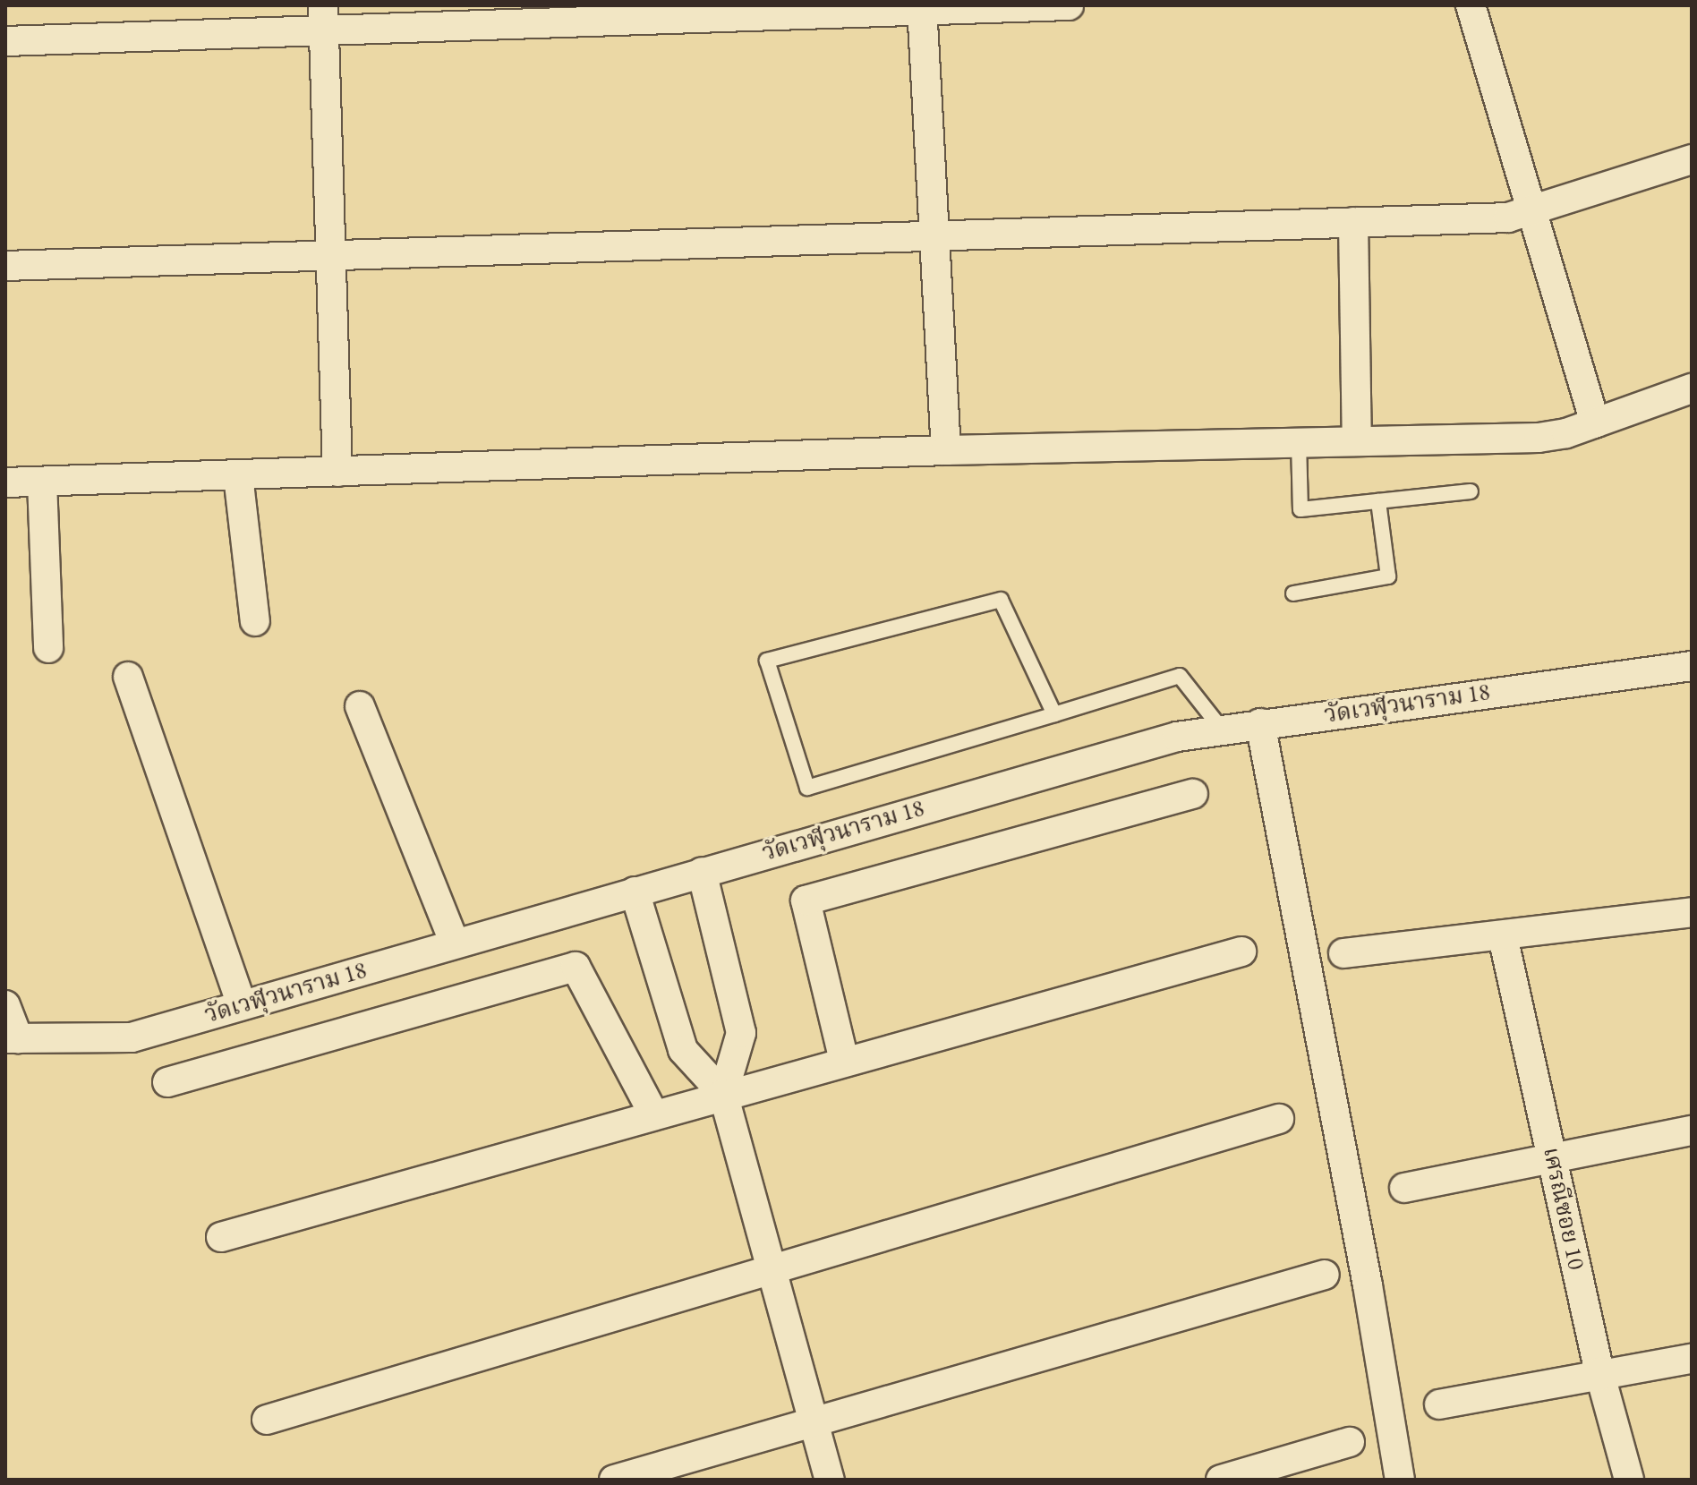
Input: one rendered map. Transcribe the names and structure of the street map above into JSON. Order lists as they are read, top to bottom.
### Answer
{
  "streets": {
    "street": ["วัดเวฬุวนาราม 18", "เศรณีซอย 10"]
  }
}
